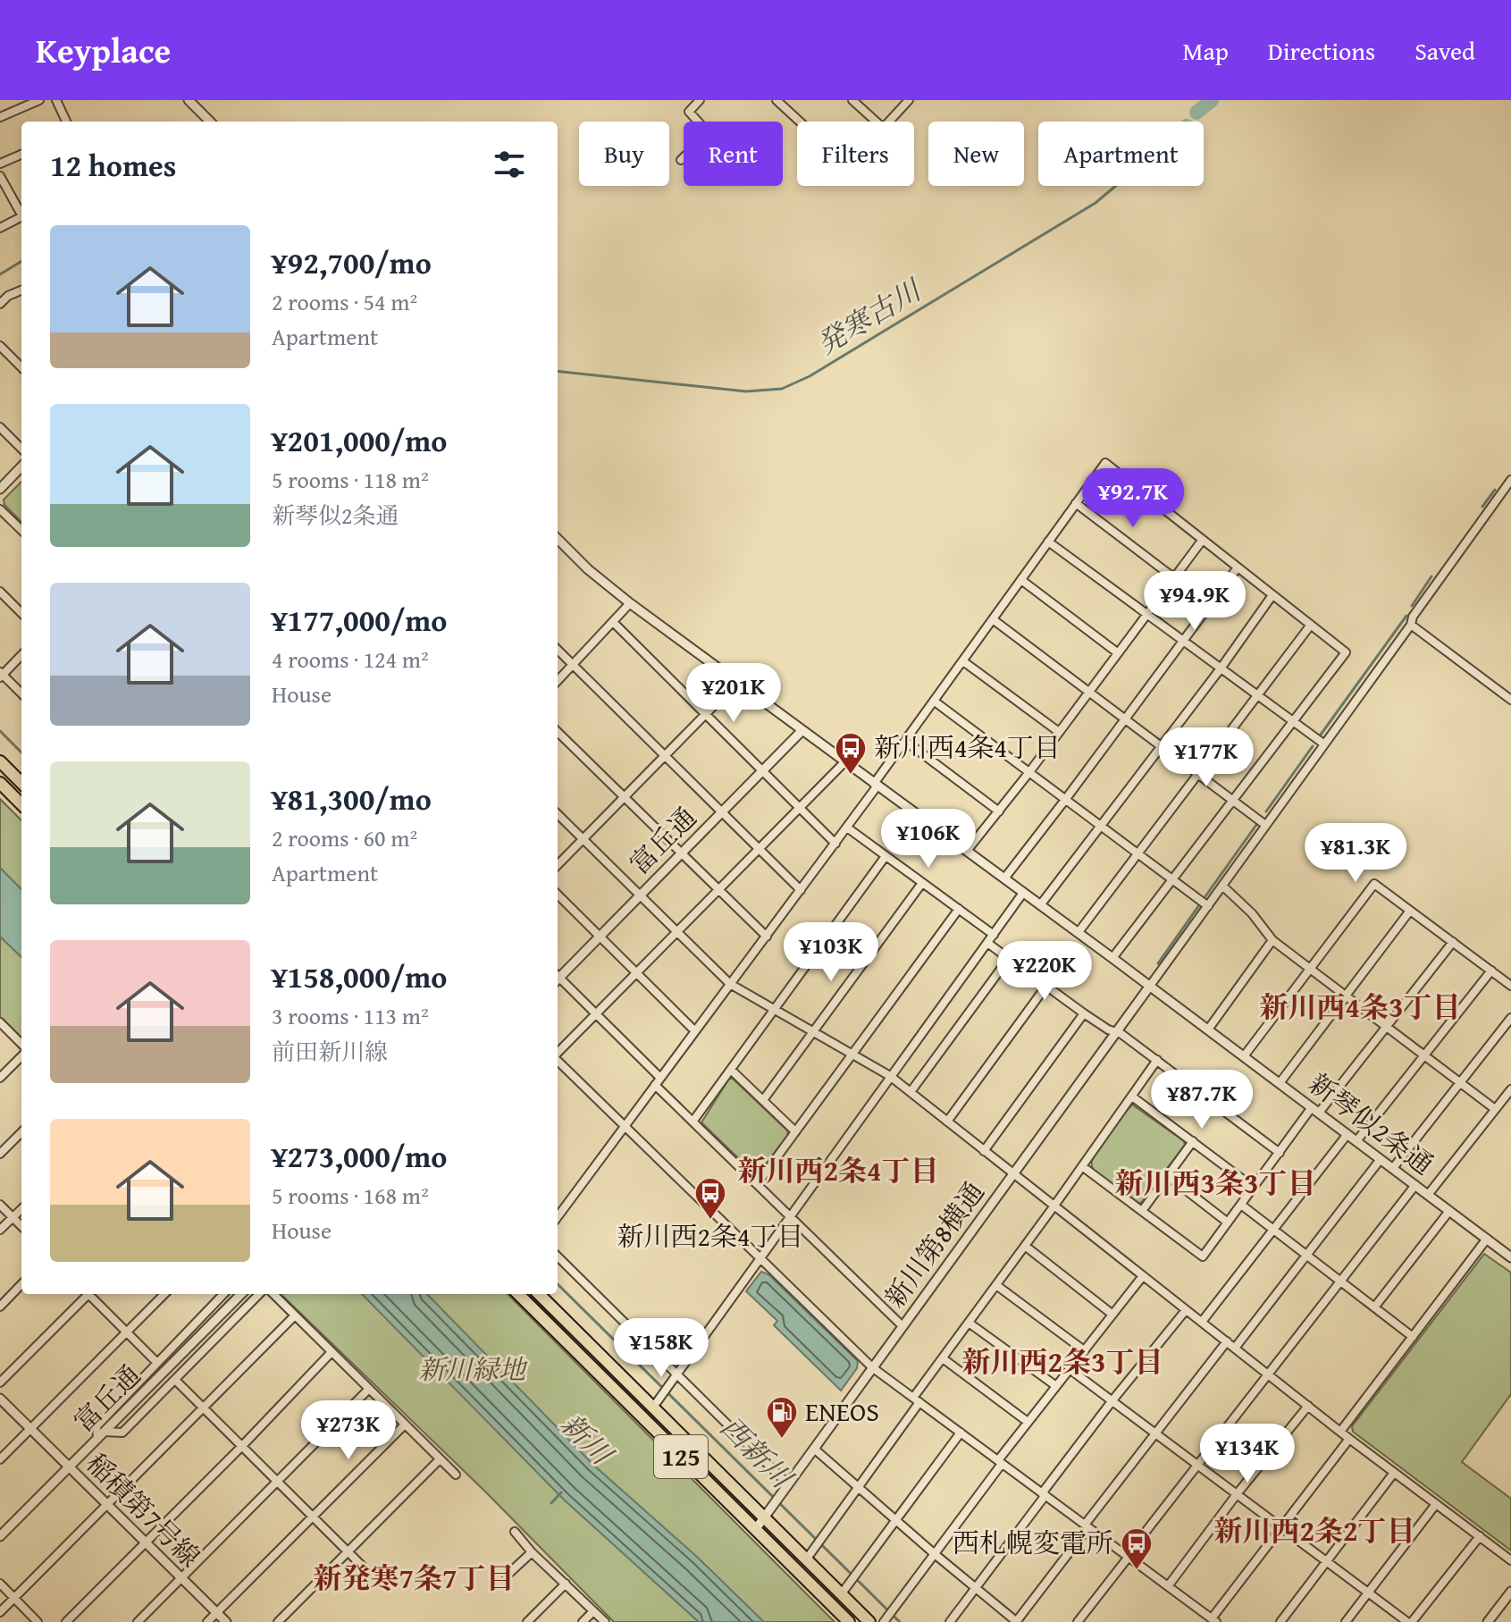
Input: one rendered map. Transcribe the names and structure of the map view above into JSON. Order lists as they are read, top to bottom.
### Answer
{
  "streets": {
    "main road": ["125"],
    "street": [
      "富丘通",
      "新琴似2条通",
      "新川第8横通",
      "稲積第7号線"
    ]
  },
  "crossings": [
    ["富丘通", "新琴似2条通"],
    ["富丘通", "稲積第7号線"],
    ["新琴似2条通", "新川第8横通"],
    ["新川第8横通", "125"]
  ],
  "districts": [
    "新川西4条3丁目",
    "新川西2条4丁目",
    "新川西3条3丁目",
    "新川西2条3丁目",
    "新川西2条2丁目",
    "新発寒7条7丁目"
  ],
  "water": ["発寒古川", "新川", "西新川"],
  "parks": ["新川緑地"],
  "places": {
    "bus stop": ["新川西4条4丁目", "新川西2条4丁目", "西札幌変電所"],
    "fuel station": ["ENEOS"]
  },
  "page": {
    "header": "Keyplace",
    "nav": ["Map", "Directions", "Saved"],
    "chip": [
      "Buy",
      "Rent",
      "Filters",
      "New",
      "Apartment"
    ],
    "heading": "12 homes",
    "list": [
      {
        "name": "¥92,700/mo",
        "note": "2 rooms · 54 m² · Apartment"
      },
      {
        "name": "¥201,000/mo",
        "note": "5 rooms · 118 m² · 新琴似2条通"
      },
      {
        "name": "¥177,000/mo",
        "note": "4 rooms · 124 m² · House"
      },
      {
        "name": "¥81,300/mo",
        "note": "2 rooms · 60 m² · Apartment"
      },
      {
        "name": "¥158,000/mo",
        "note": "3 rooms · 113 m² · 前田新川線"
      },
      {
        "name": "¥273,000/mo",
        "note": "5 rooms · 168 m² · House"
      }
    ],
    "price": [
      "¥92.7K",
      "¥94.9K",
      "¥201K",
      "¥177K",
      "¥106K",
      "¥81.3K",
      "¥103K",
      "¥220K",
      "¥87.7K",
      "¥158K",
      "¥273K",
      "¥134K"
    ]
  }
}
